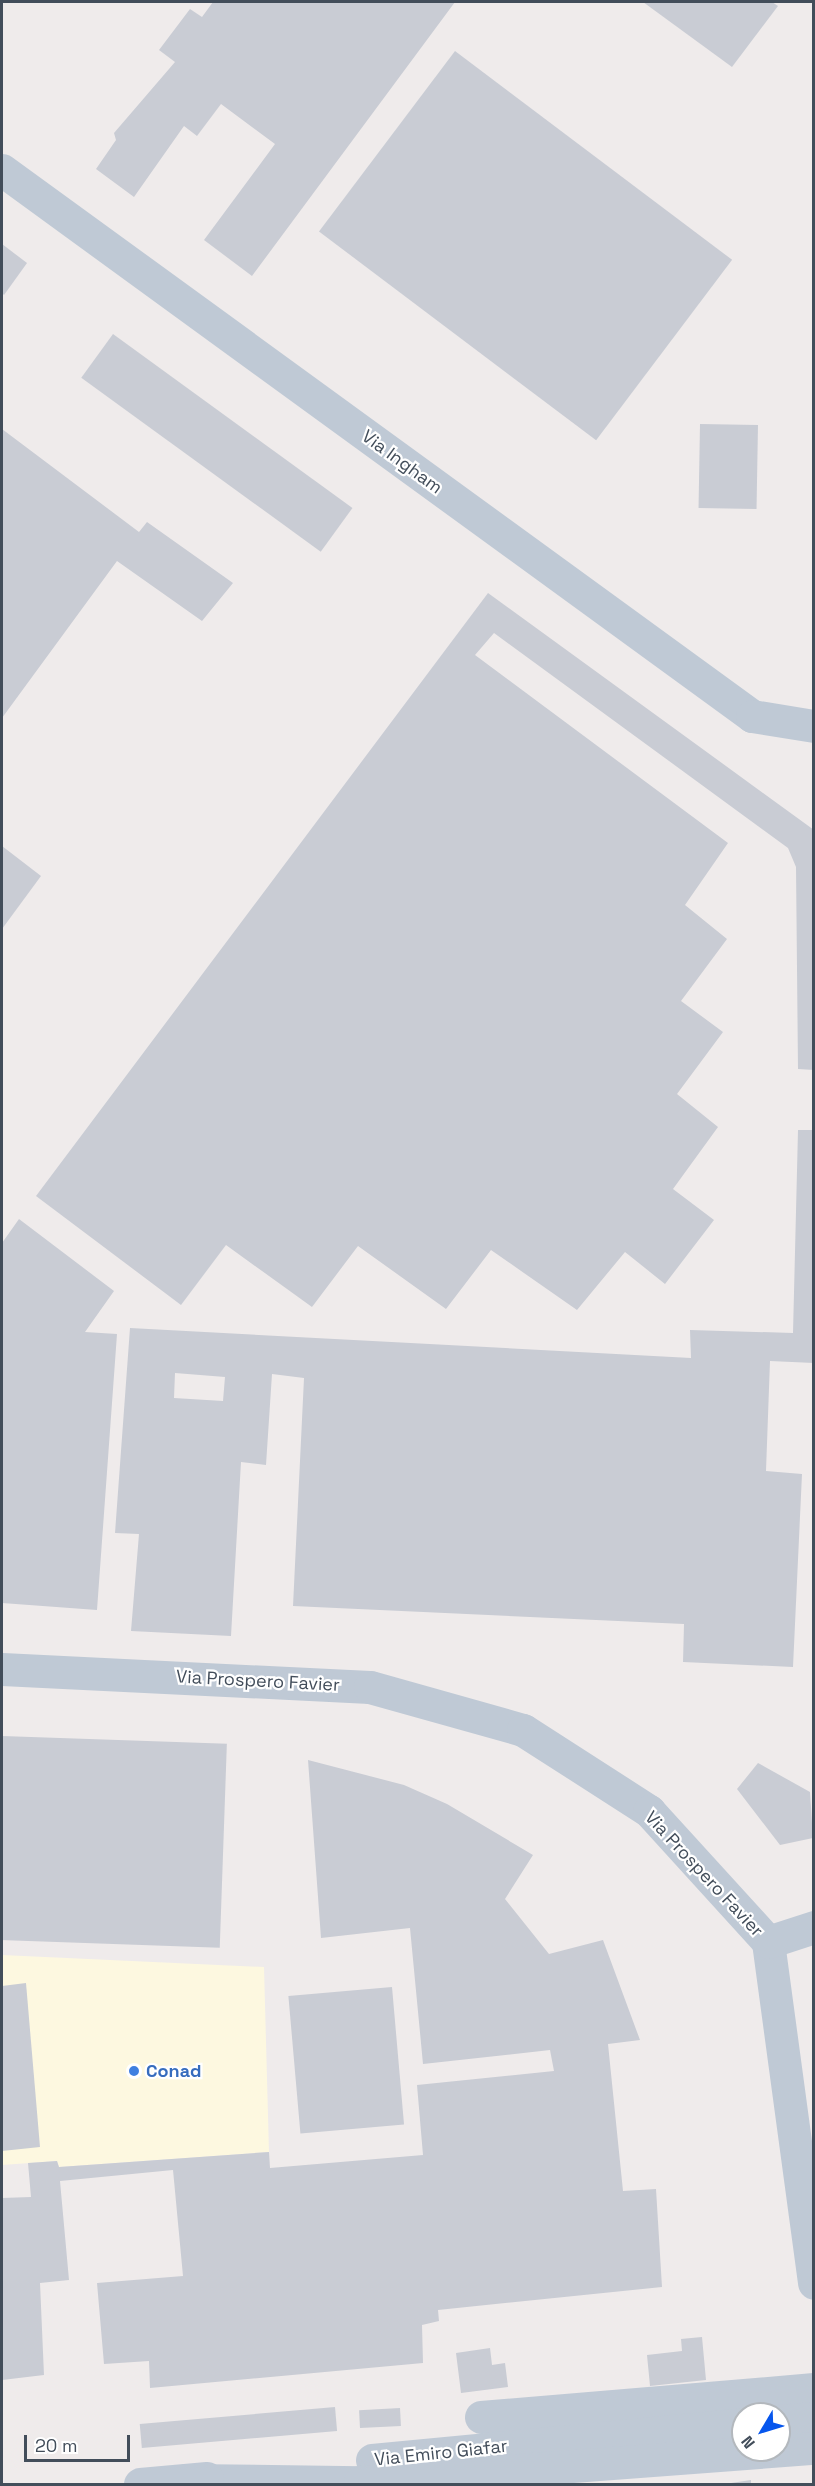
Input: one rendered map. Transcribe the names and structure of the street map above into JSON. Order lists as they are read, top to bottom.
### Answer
{
  "streets": {
    "street": ["Via Ingham", "Via Prospero Favier", "Via Emiro Giafar"]
  },
  "places": ["Conad"],
  "scale_bar": "20 m",
  "north": "bottom left"
}
